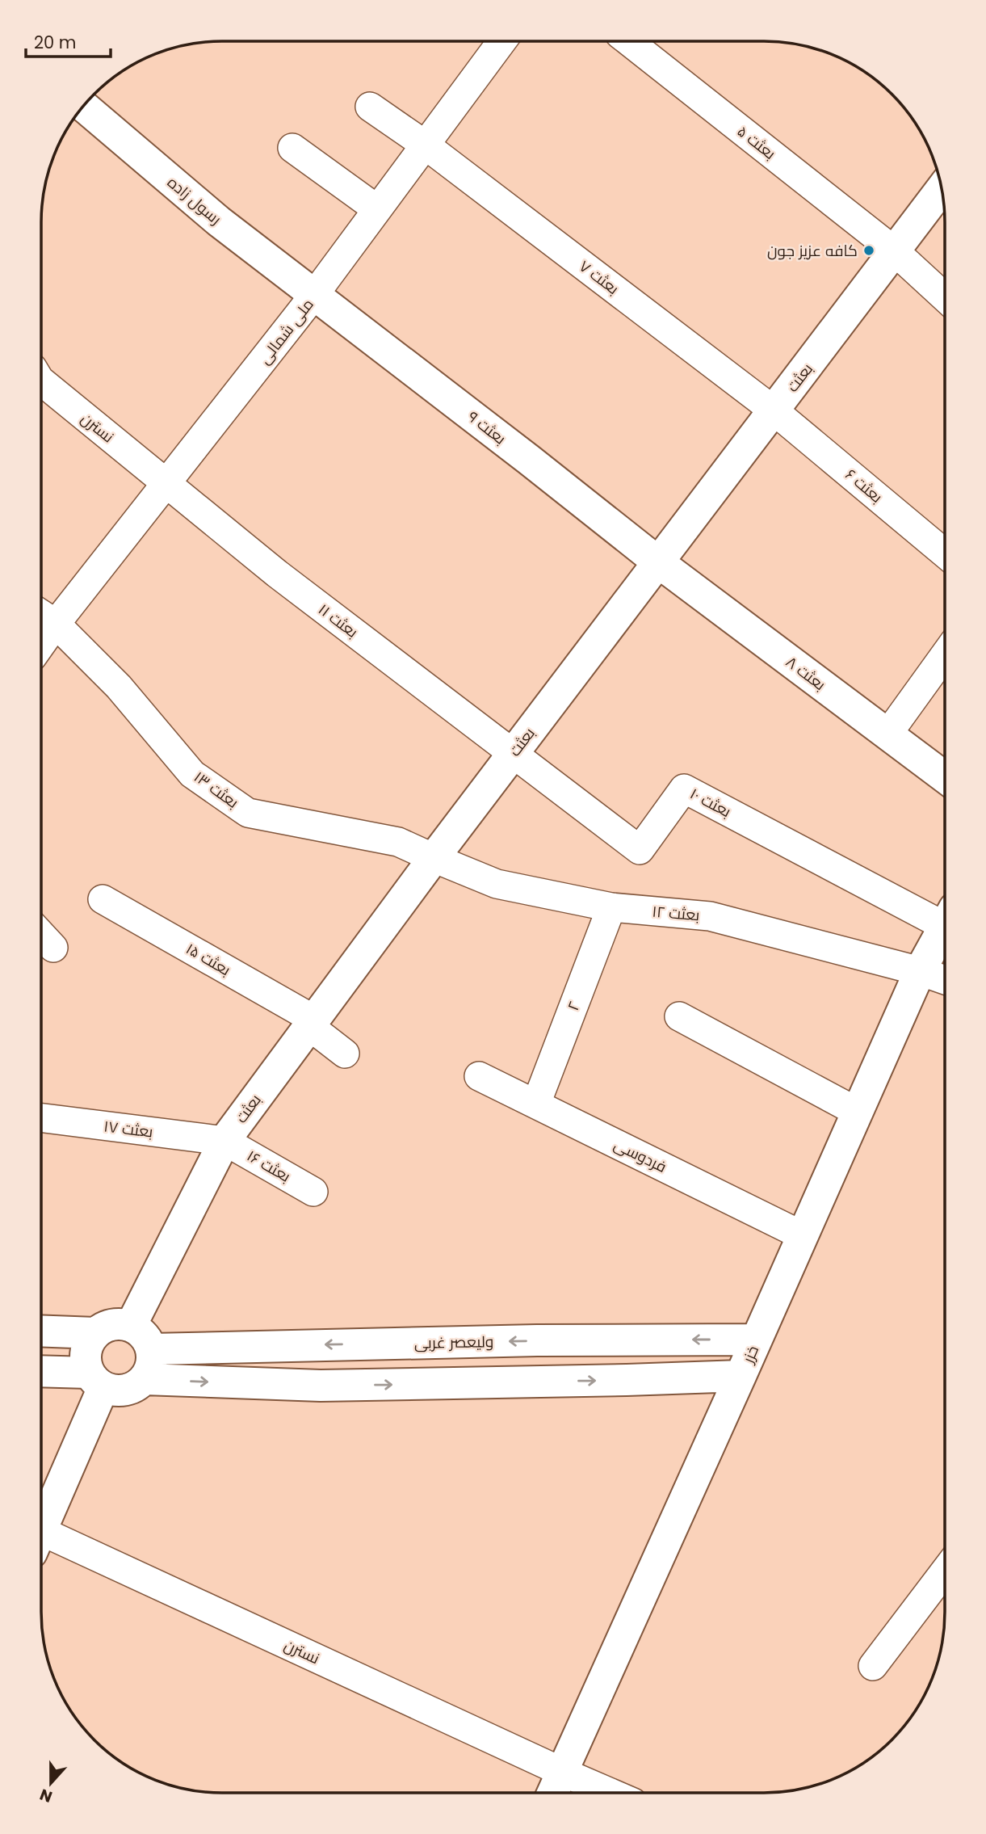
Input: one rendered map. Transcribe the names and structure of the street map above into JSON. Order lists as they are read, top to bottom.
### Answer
{
  "streets": {
    "street": [
      "بعثت ۵",
      "رسول زاده",
      "بعثت ۷",
      "ملی شمالی",
      "بعثت",
      "نسترن",
      "بعثت ۹",
      "بعثت ۶",
      "بعثت ۱۱",
      "بعثت ۸",
      "بعثت ۱۳",
      "بعثت ۱۰",
      "بعثت ۱۲",
      "بعثت ۱۵",
      "۲",
      "بعثت ۱۷",
      "فردوسی",
      "بعثت ۱۶",
      "ولیعصر غربی",
      "خزر"
    ]
  },
  "crossings": [
    ["بعثت ۵", "بعثت"],
    ["رسول زاده", "ملی شمالی"],
    ["رسول زاده", "بعثت ۹"],
    ["بعثت ۷", "ملی شمالی"],
    ["بعثت ۷", "بعثت"],
    ["بعثت ۷", "بعثت ۶"],
    ["ملی شمالی", "نسترن"],
    ["ملی شمالی", "بعثت ۹"],
    ["ملی شمالی", "بعثت ۱۱"],
    ["ملی شمالی", "بعثت ۱۳"],
    ["بعثت", "بعثت ۹"],
    ["بعثت", "بعثت ۶"],
    ["بعثت", "بعثت ۱۱"],
    ["بعثت", "بعثت ۸"],
    ["بعثت", "بعثت ۱۳"],
    ["بعثت", "بعثت ۱۰"],
    ["بعثت", "بعثت ۱۲"],
    ["بعثت", "بعثت ۱۵"],
    ["بعثت", "بعثت ۱۷"],
    ["بعثت", "بعثت ۱۶"],
    ["بعثت", "ولیعصر غربی"],
    ["نسترن", "بعثت ۱۱"],
    ["نسترن", "خزر"],
    ["بعثت ۹", "بعثت ۸"],
    ["بعثت ۱۱", "بعثت ۱۰"],
    ["بعثت ۱۳", "بعثت ۱۲"],
    ["بعثت ۱۲", "۲"],
    ["بعثت ۱۲", "خزر"],
    ["۲", "فردوسی"],
    ["بعثت ۱۷", "بعثت ۱۶"],
    ["فردوسی", "خزر"],
    ["ولیعصر غربی", "خزر"]
  ],
  "places": ["کافه عزیز جون"],
  "scale_bar": "20 m",
  "north": "bottom"
}
